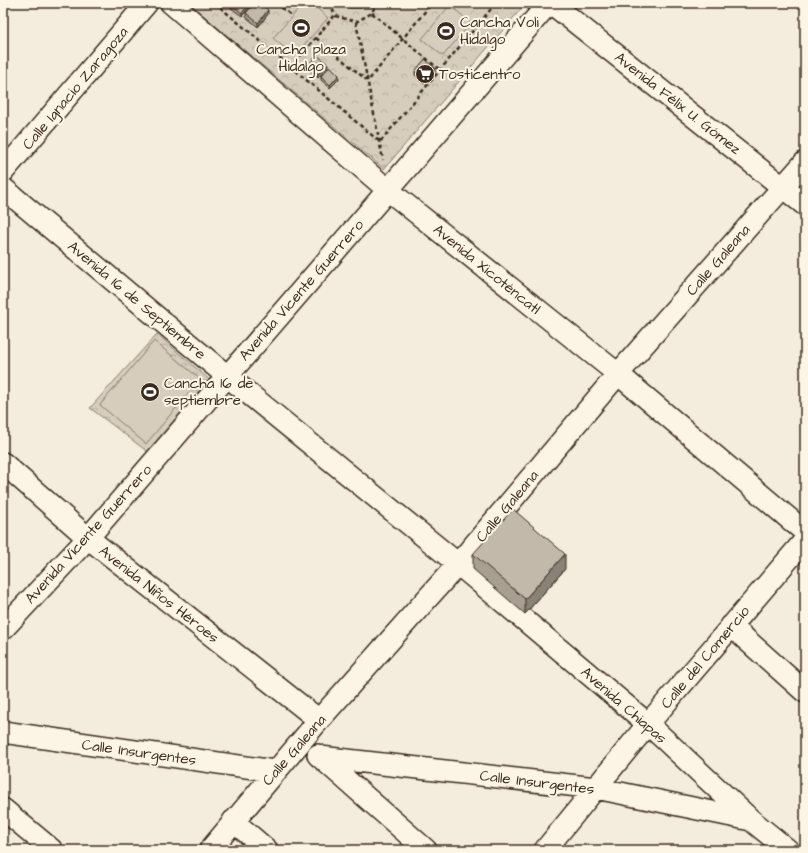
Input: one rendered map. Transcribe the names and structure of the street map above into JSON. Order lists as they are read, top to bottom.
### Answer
{
  "streets": {
    "street": [
      "Calle Ignacio Zaragoza",
      "Avenida Félix U. Gómez",
      "Calle Galeana",
      "Avenida Xicoténcatl",
      "Avenida Vicente Guerrero",
      "Avenida 16 de Septiembre",
      "Avenida Niños Héroes",
      "Calle del Comercio",
      "Avenida Chiapas",
      "Calle Insurgentes"
    ]
  },
  "crossings": [
    ["Avenida Félix U. Gómez", "Calle Galeana"],
    ["Avenida Félix U. Gómez", "Avenida Vicente Guerrero"],
    ["Calle Galeana", "Avenida Xicoténcatl"],
    ["Calle Galeana", "Avenida 16 de Septiembre"],
    ["Calle Galeana", "Avenida Niños Héroes"],
    ["Calle Galeana", "Avenida Chiapas"],
    ["Calle Galeana", "Calle Insurgentes"],
    ["Avenida Xicoténcatl", "Avenida Vicente Guerrero"],
    ["Avenida Vicente Guerrero", "Avenida 16 de Septiembre"],
    ["Avenida Vicente Guerrero", "Avenida Niños Héroes"],
    ["Avenida 16 de Septiembre", "Avenida Chiapas"],
    ["Calle del Comercio", "Avenida Chiapas"],
    ["Calle del Comercio", "Calle Insurgentes"],
    ["Avenida Chiapas", "Calle Insurgentes"]
  ],
  "places": {
    "sports": ["Cancha plaza Hidalgo", "Cancha Voli Hidalgo", "Cancha 16 de septiembre"],
    "supermarket": ["Tosticentro"]
  }
}
